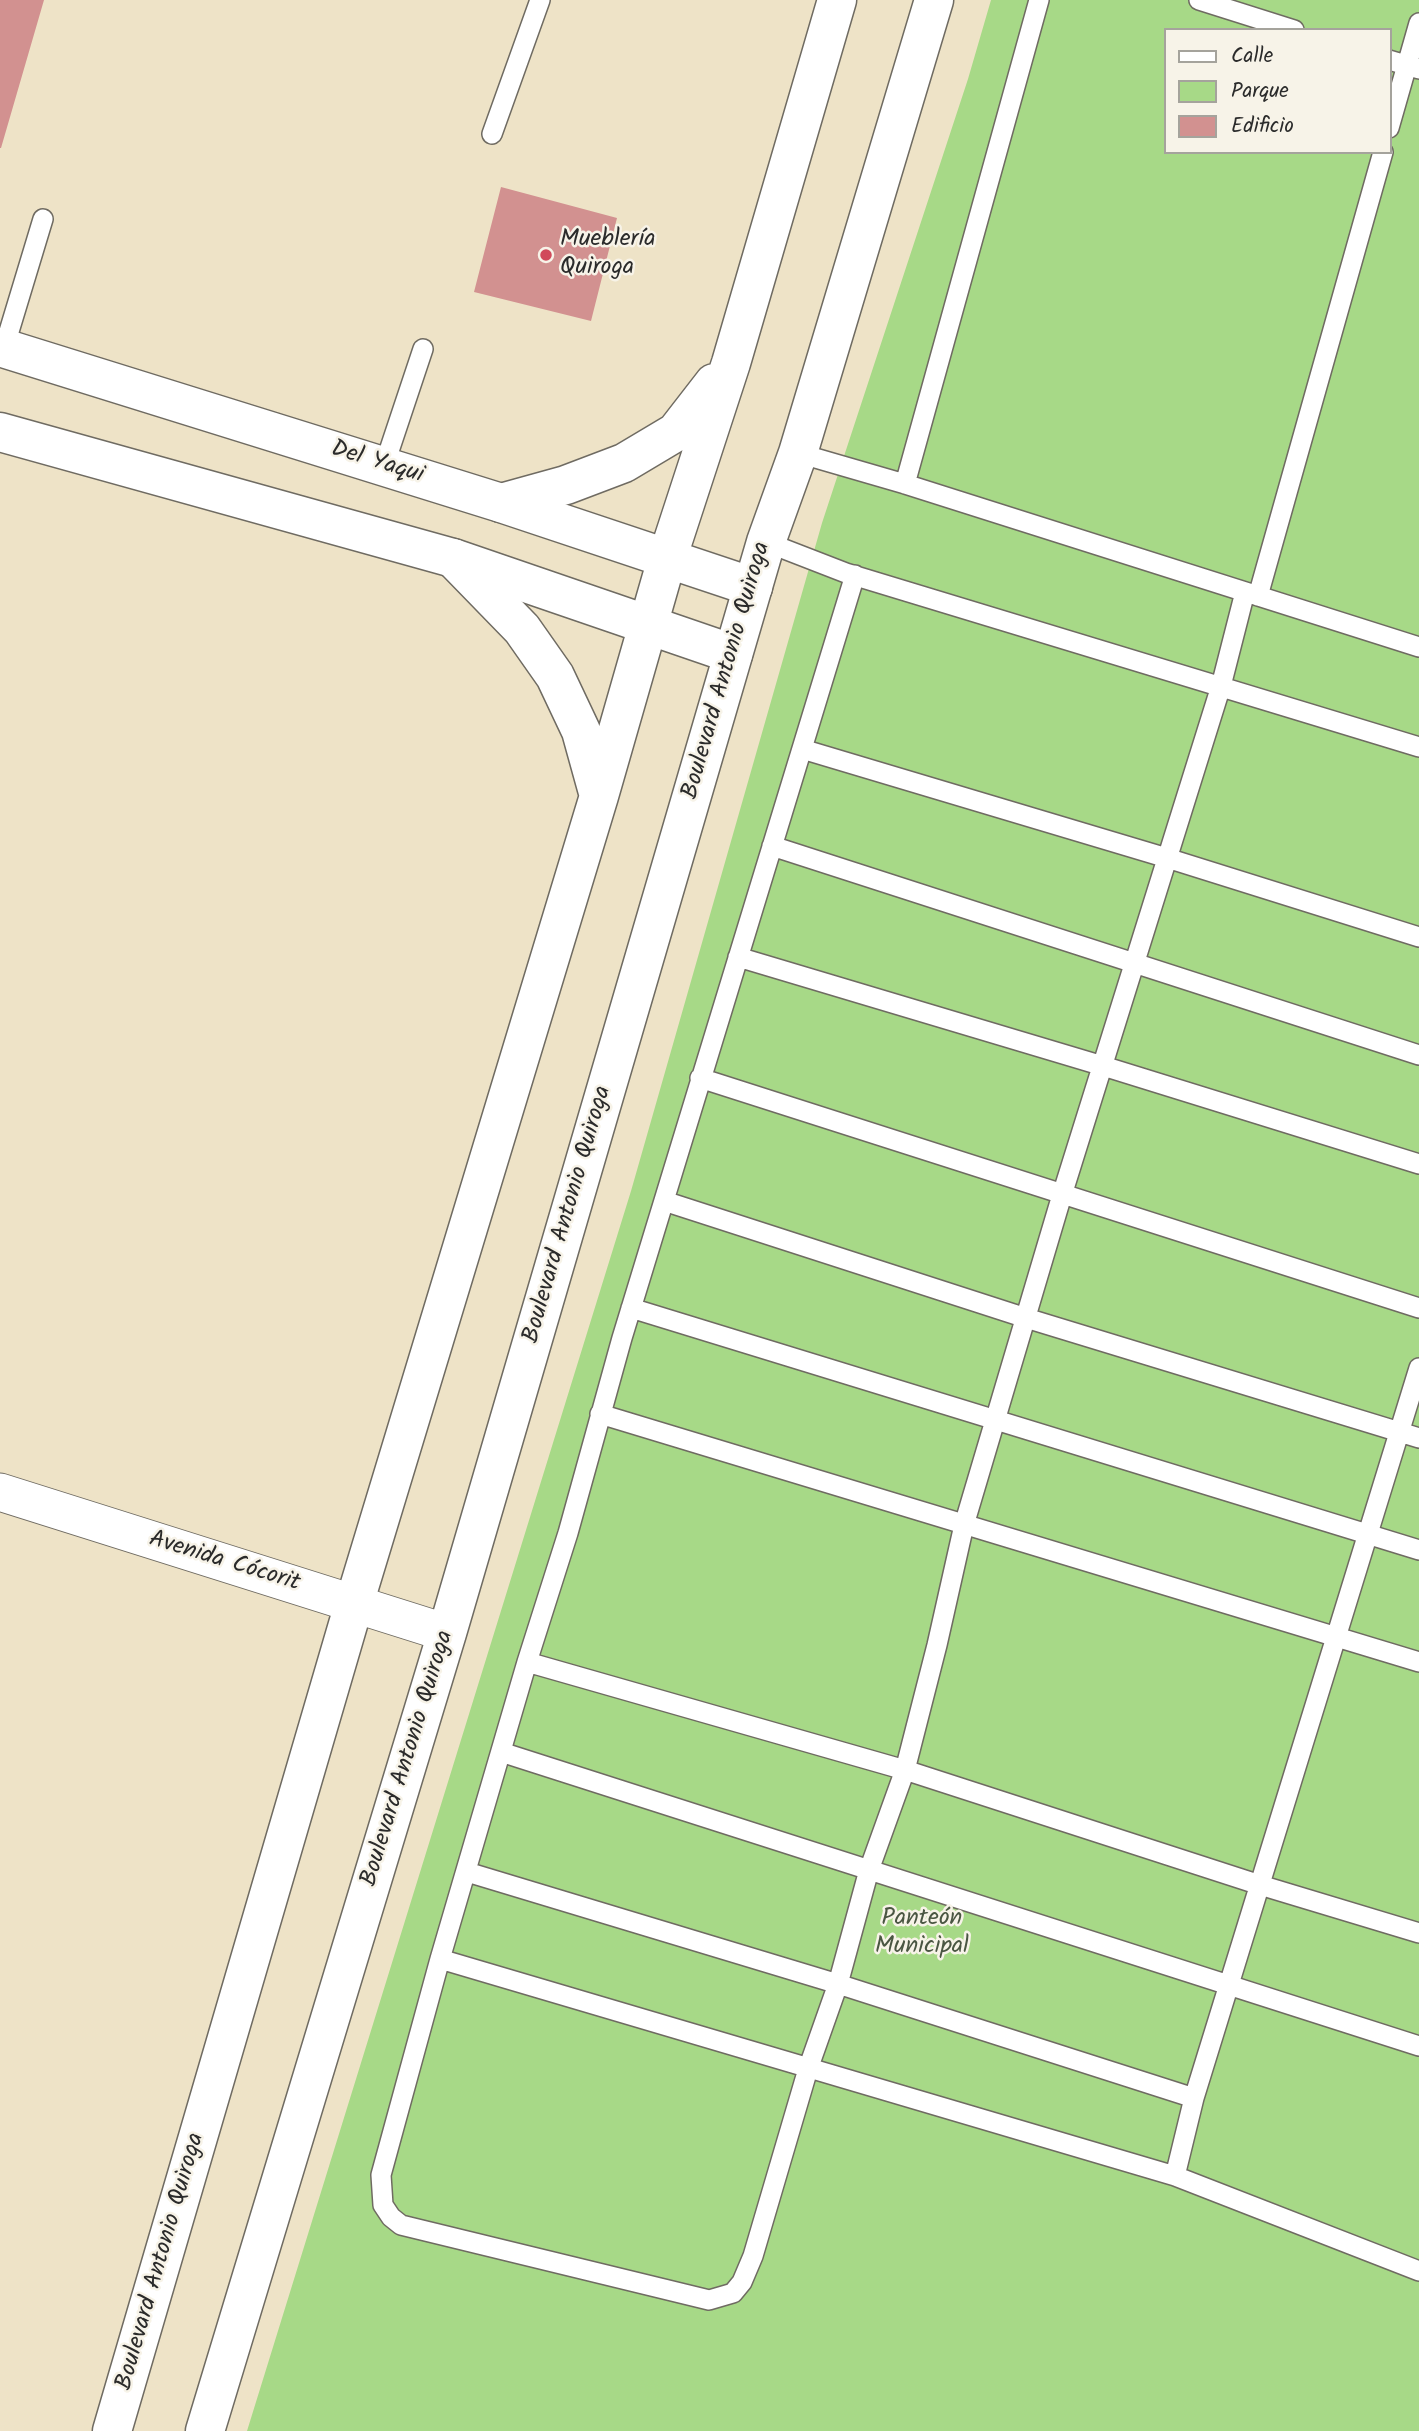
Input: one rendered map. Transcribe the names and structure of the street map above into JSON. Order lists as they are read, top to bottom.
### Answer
{
  "streets": {
    "main road": ["Del Yaqui", "Boulevard Antonio Quiroga"],
    "street": ["Avenida Cócorit"]
  },
  "crossings": [
    ["Del Yaqui", "Boulevard Antonio Quiroga"],
    ["Boulevard Antonio Quiroga", "Avenida Cócorit"]
  ],
  "parks": ["Panteón Municipal"],
  "places": ["Mueblería Quiroga"],
  "legend": ["Calle", "Parque", "Edificio"]
}
